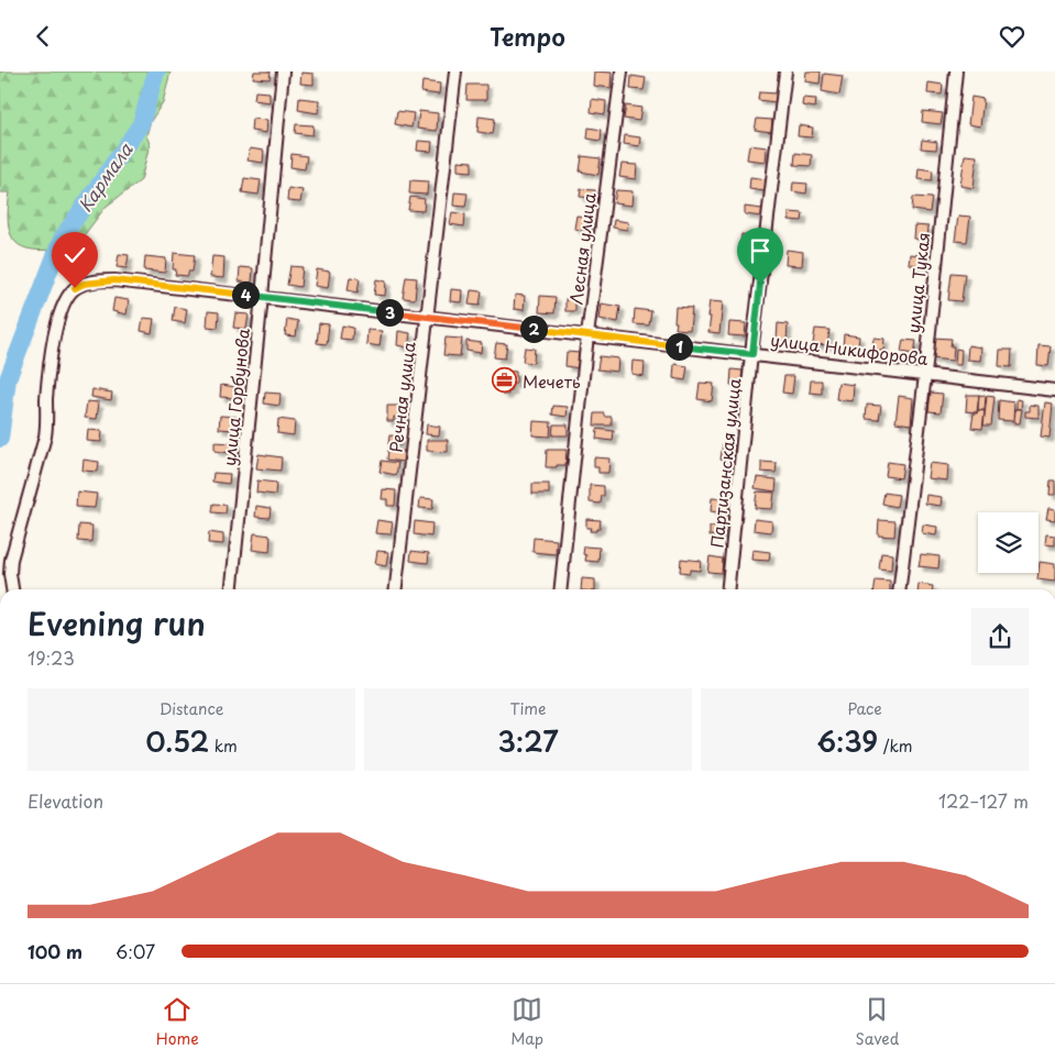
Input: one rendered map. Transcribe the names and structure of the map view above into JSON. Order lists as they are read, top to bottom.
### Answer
{
  "streets": {
    "street": [
      "Лесная улица",
      "улица Тукая",
      "улица Никифорова",
      "улица Горбунова",
      "Речная улица",
      "Партизанская улица"
    ]
  },
  "crossings": [
    ["Лесная улица", "улица Никифорова"],
    ["улица Тукая", "улица Никифорова"],
    ["улица Никифорова", "улица Горбунова"],
    ["улица Никифорова", "Речная улица"],
    ["улица Никифорова", "Партизанская улица"]
  ],
  "water": ["Кармала"],
  "places": {
    "office": ["Мечеть"]
  },
  "page": {
    "header": "Tempo",
    "pins": [
      "4",
      "3",
      "2",
      "1"
    ],
    "heading": ["Evening run", "19:23"],
    "stats": [
      ["Distance", "0.52 km"],
      ["Time", "3:27"],
      ["Pace", "6:39 /km"]
    ],
    "chart": ["Elevation", "122–127 m"],
    "list": [
      {
        "name": "100 m",
        "note": "6:07"
      }
    ],
    "tabs": ["Home", "Map", "Saved"]
  }
}
